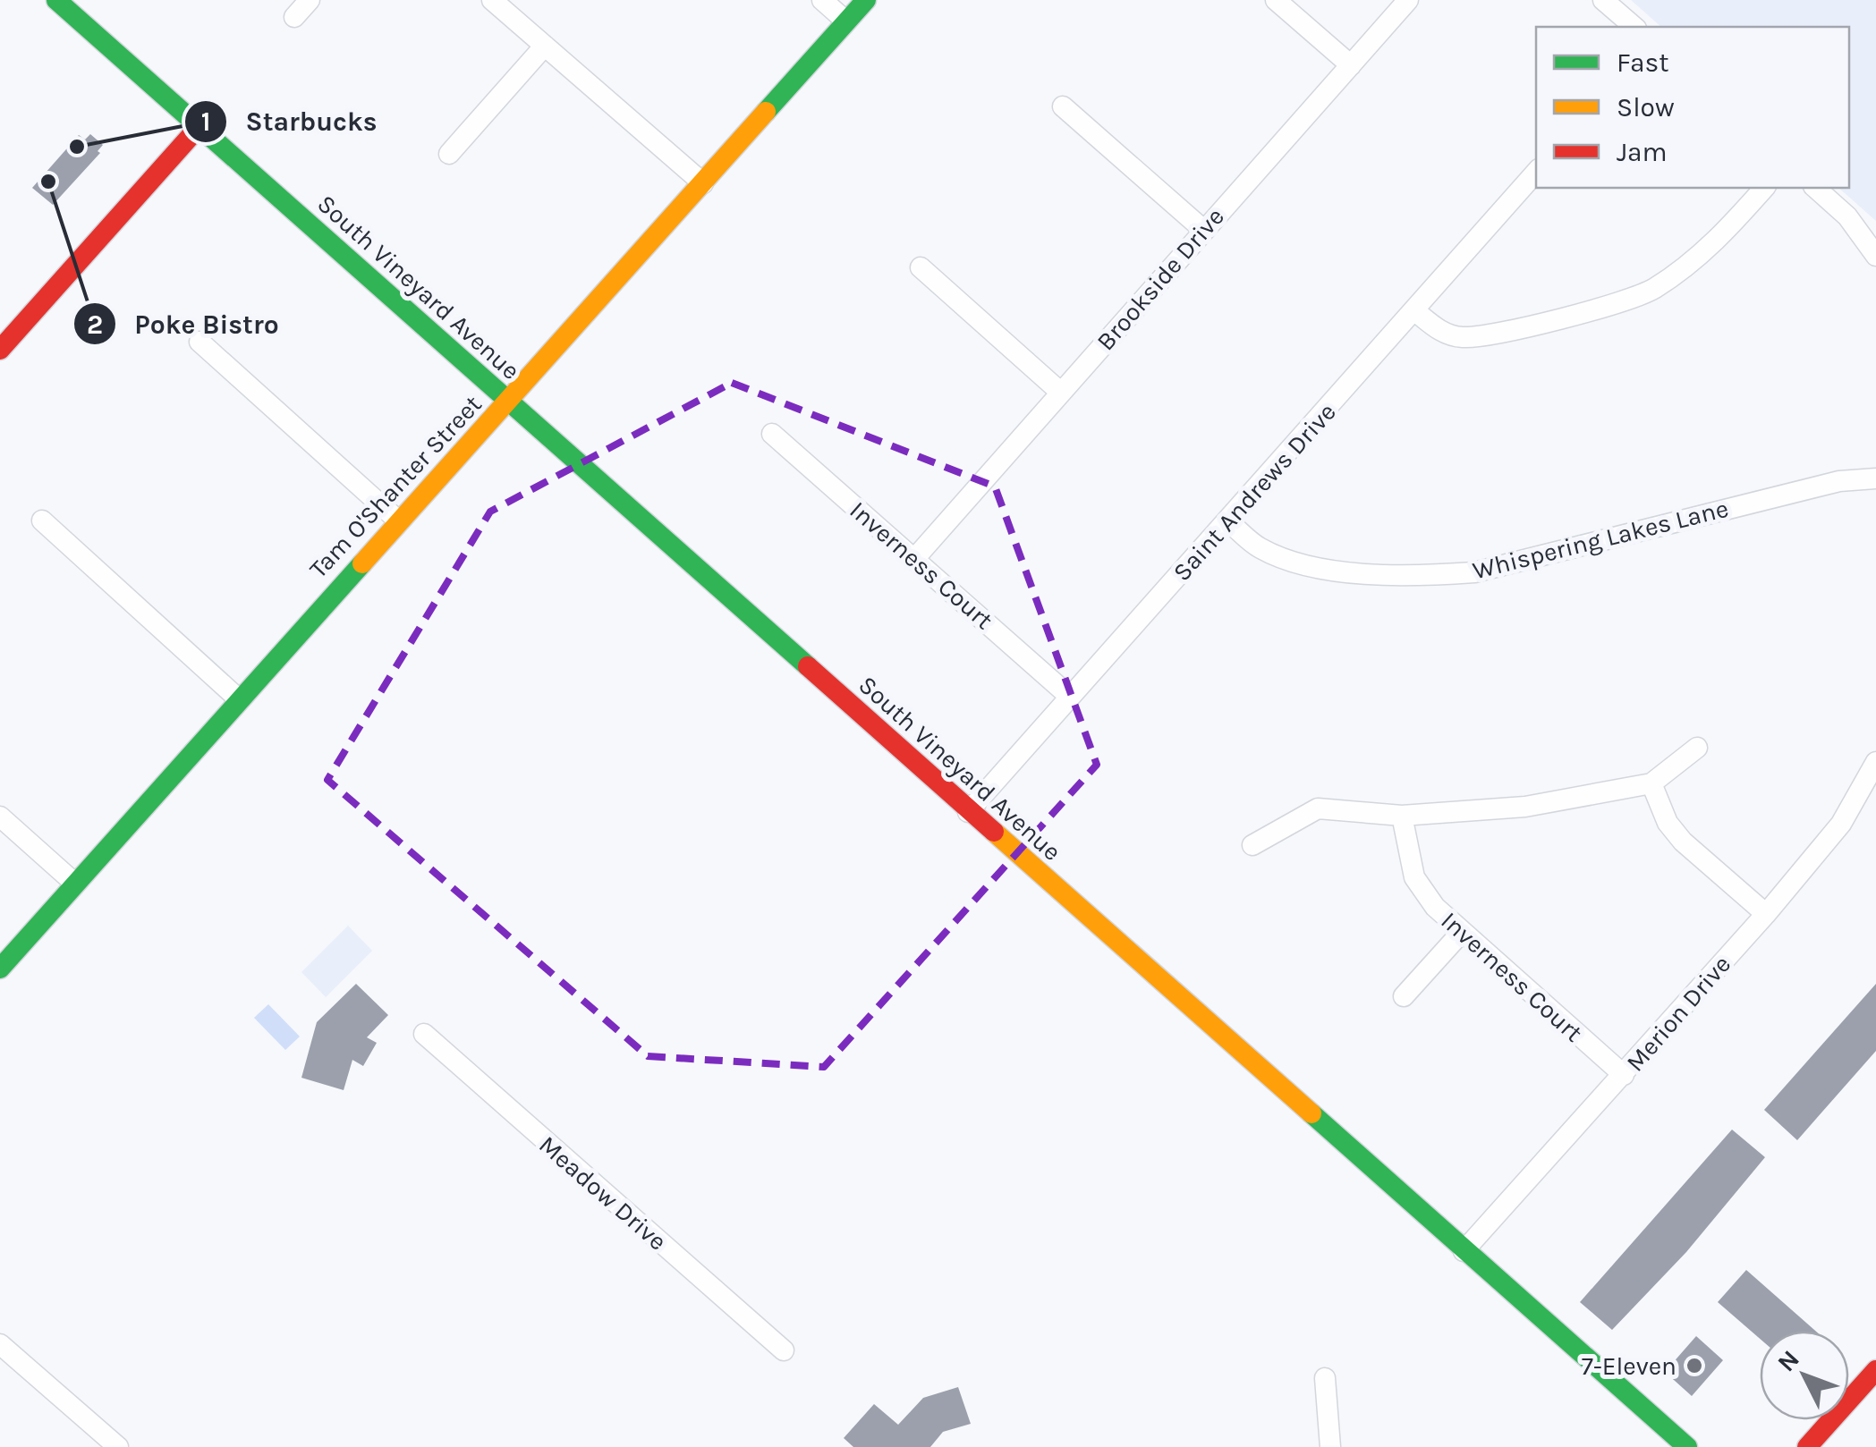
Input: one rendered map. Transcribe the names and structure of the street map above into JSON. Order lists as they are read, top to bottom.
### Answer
{
  "streets": {
    "main road": ["South Vineyard Avenue", "Tam O'Shanter Street"],
    "street": [
      "Brookside Drive",
      "Saint Andrews Drive",
      "Whispering Lakes Lane",
      "Inverness Court",
      "Merion Drive",
      "Meadow Drive"
    ]
  },
  "crossings": [
    ["Brookside Drive", "Inverness Court"],
    ["South Vineyard Avenue", "Tam O'Shanter Street"],
    ["South Vineyard Avenue", "Saint Andrews Drive"],
    ["South Vineyard Avenue", "Merion Drive"],
    ["Saint Andrews Drive", "Whispering Lakes Lane"],
    ["Saint Andrews Drive", "Inverness Court"],
    ["Inverness Court", "Merion Drive"]
  ],
  "places": ["Starbucks", "Poke Bistro", "7-Eleven"],
  "legend": ["Fast", "Slow", "Jam"],
  "north": "top left"
}
